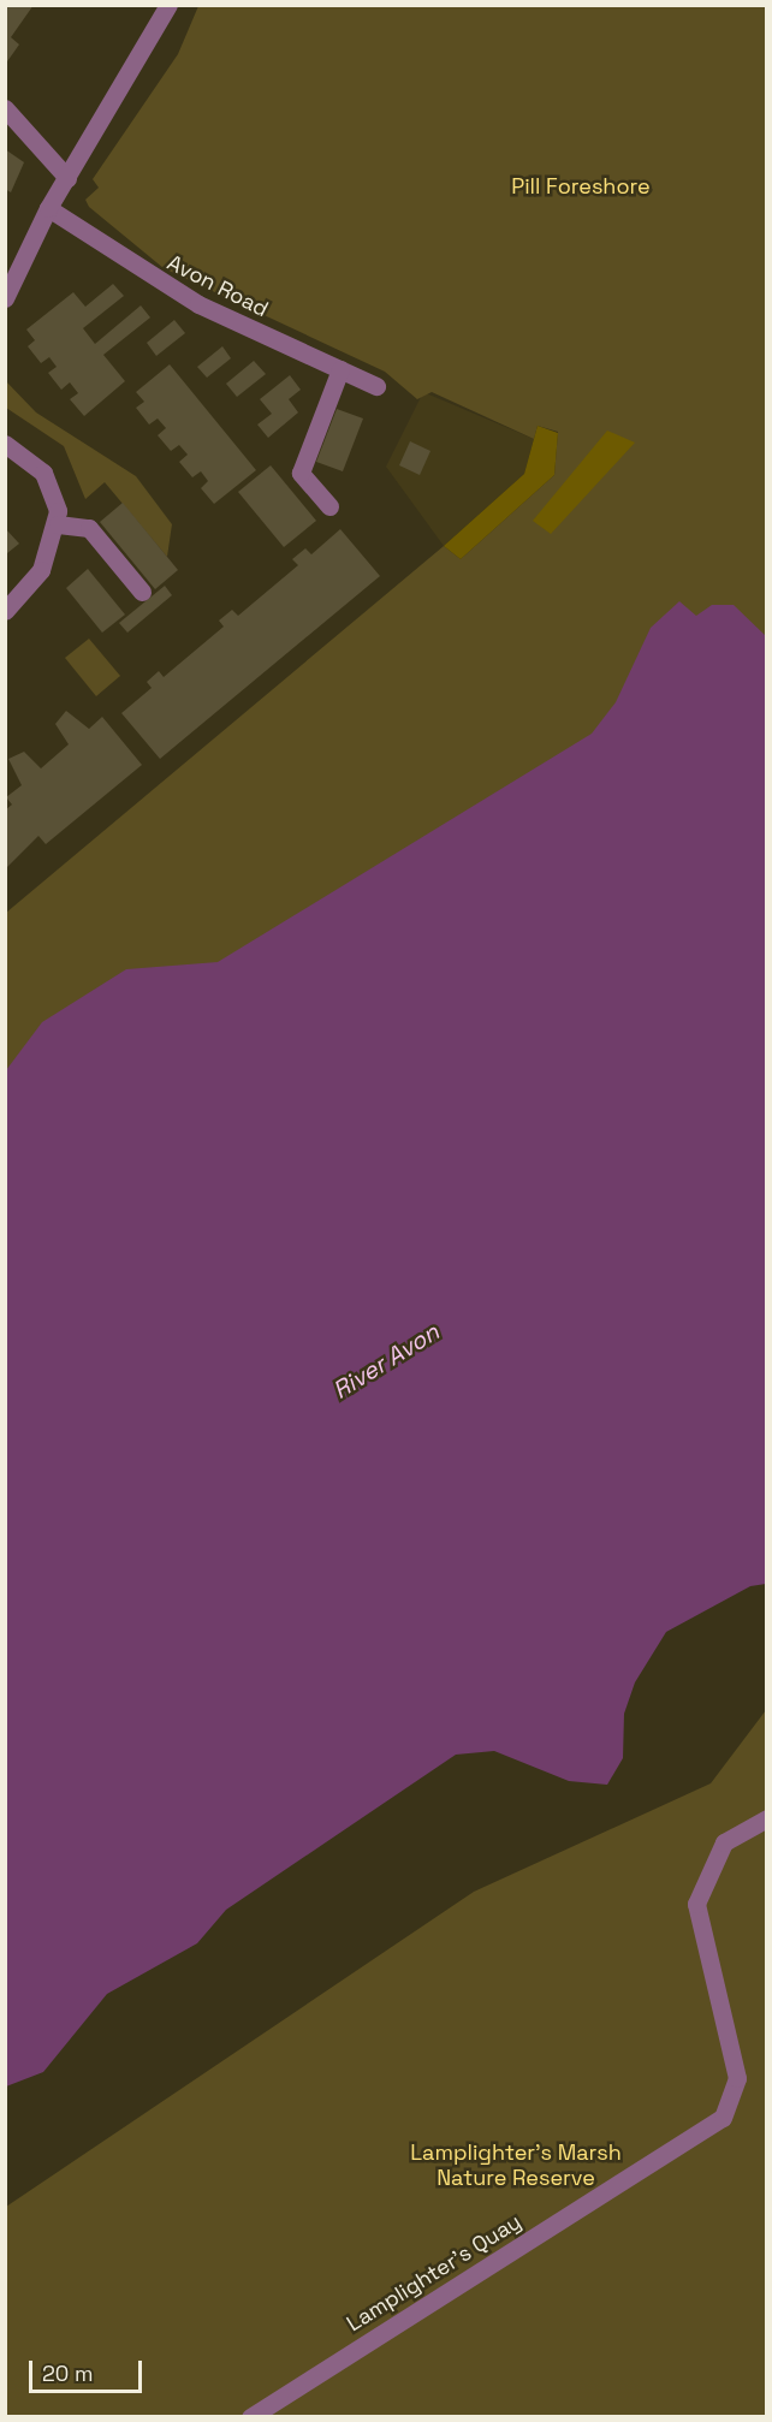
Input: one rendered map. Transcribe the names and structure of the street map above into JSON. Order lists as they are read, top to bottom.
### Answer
{
  "streets": {
    "street": ["Avon Road", "Lamplighter's Quay"]
  },
  "water": ["River Avon"],
  "parks": ["Pill Foreshore", "Lamplighter's Marsh Nature Reserve"],
  "scale_bar": "20 m"
}
